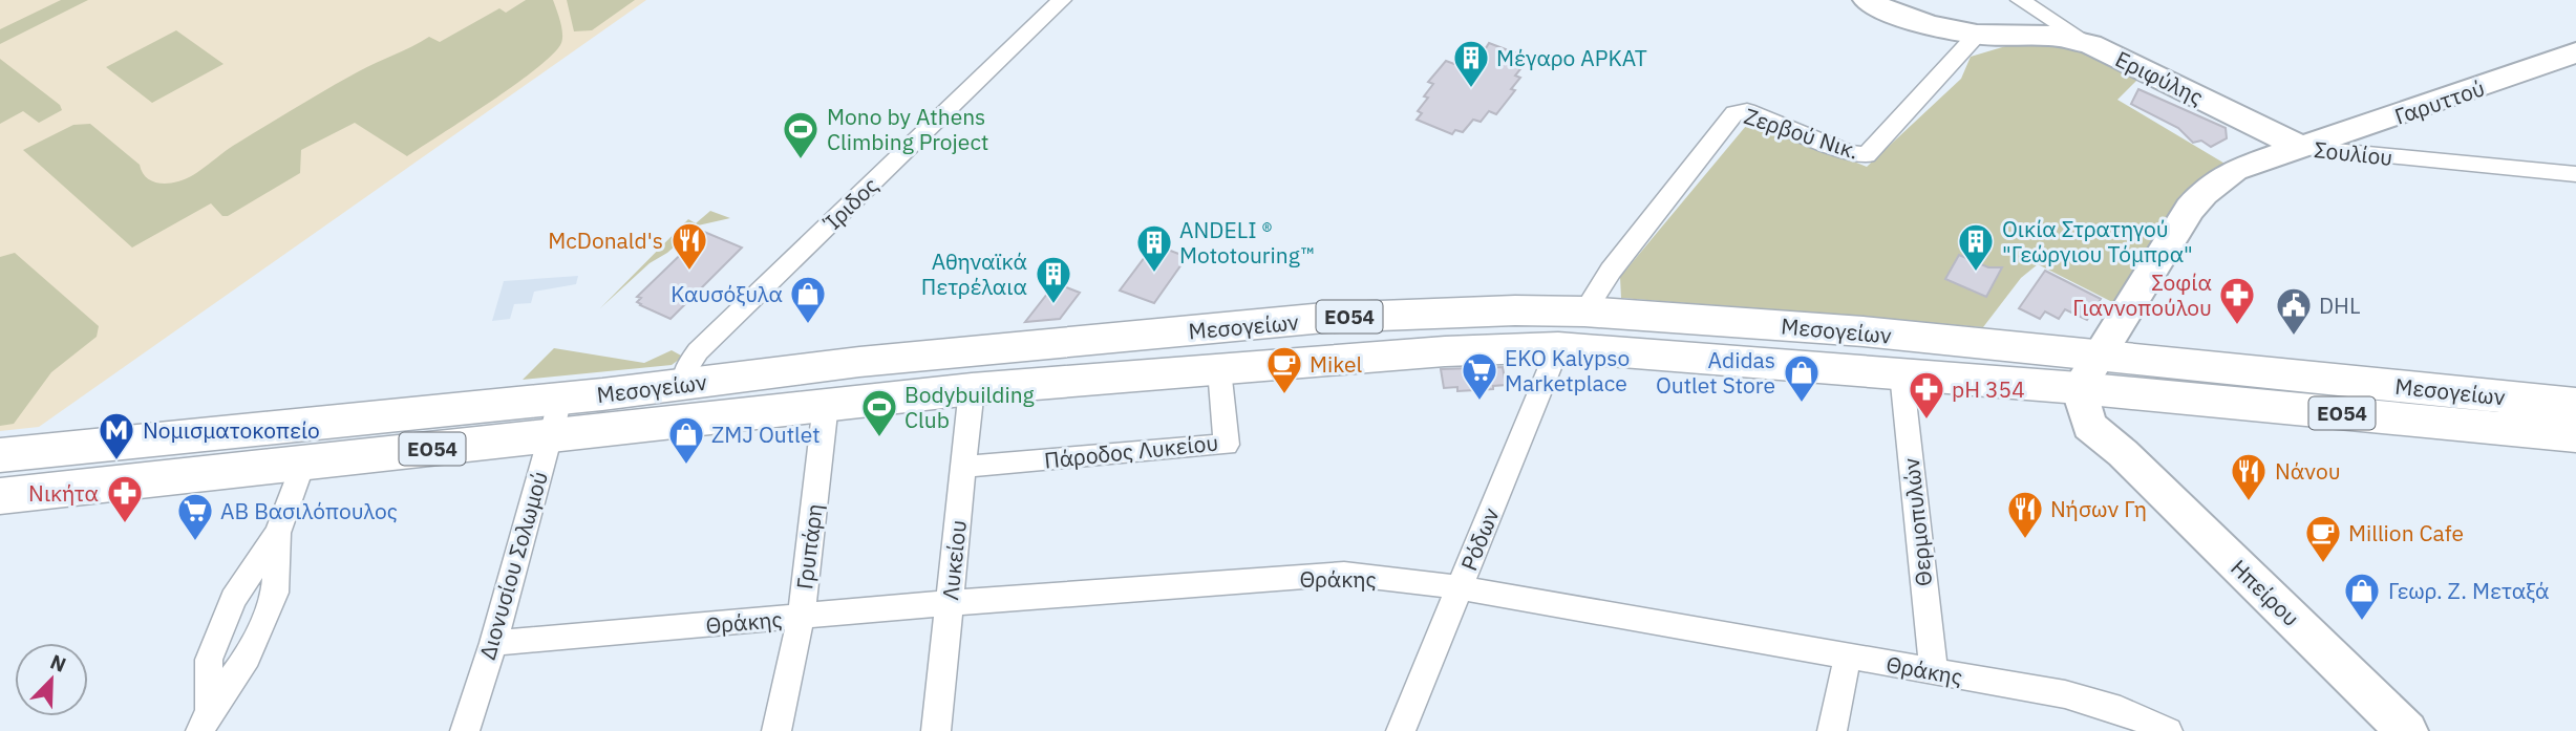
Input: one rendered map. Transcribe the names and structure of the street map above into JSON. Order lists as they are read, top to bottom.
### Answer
{
  "streets": {
    "main road": ["ΕΟ54", "Μεσογείων"],
    "street": [
      "Εριφύλης",
      "Γαρυττού",
      "Ζερβού Νικ.",
      "Σουλίου",
      "Ίριδος",
      "Πάροδος Λυκείου",
      "Θερμοπυλών",
      "Ρόδων",
      "Γρυπάρη",
      "Λυκείου",
      "Διονυσίου Σολωμού",
      "Θράκης",
      "Ηπείρου"
    ]
  },
  "crossings": [
    ["Εριφύλης", "Γαρυττού"],
    ["Εριφύλης", "Σουλίου"],
    ["Γαρυττού", "Σουλίου"],
    ["Ζερβού Νικ.", "Μεσογείων"],
    ["Σουλίου", "Μεσογείων"],
    ["Σουλίου", "Ηπείρου"],
    ["Ίριδος", "Μεσογείων"],
    ["Μεσογείων", "Πάροδος Λυκείου"],
    ["Μεσογείων", "Θερμοπυλών"],
    ["Μεσογείων", "Ρόδων"],
    ["Μεσογείων", "Γρυπάρη"],
    ["Μεσογείων", "Λυκείου"],
    ["Μεσογείων", "Διονυσίου Σολωμού"],
    ["Μεσογείων", "Ηπείρου"],
    ["Πάροδος Λυκείου", "Λυκείου"],
    ["Θερμοπυλών", "Θράκης"],
    ["Ρόδων", "Θράκης"],
    ["Γρυπάρη", "Θράκης"],
    ["Λυκείου", "Θράκης"],
    ["Διονυσίου Σολωμού", "Θράκης"]
  ],
  "places": {
    "building": [
      "Μέγαρο ΑΡΚΑΤ",
      "Οικία Στρατηγού \"Γεώργιου Τόμπρα\"",
      "ANDELI ® Mototouring™",
      "Αθηναϊκά Πετρέλαια"
    ],
    "sports": ["Mono by Athens Climbing Project", "Bodybuilding Club"],
    "restaurant": ["McDonald's", "Νάνου", "Νήσων Γη"],
    "shop": [
      "Καυσόξυλα",
      "Adidas Outlet Store",
      "ZMJ Outlet",
      "Γεωρ. Ζ. Μεταξά"
    ],
    "pharmacy": ["Σοφία Γιαννοπούλου", "pH 354", "Νικήτα"],
    "public building": ["DHL"],
    "cafe": ["Mikel", "Million Cafe"],
    "supermarket": ["EKO Kalypso Marketplace", "ΑΒ Βασιλόπουλος"],
    "metro station": ["Νομισματοκοπείο"]
  },
  "north": "top right"
}
